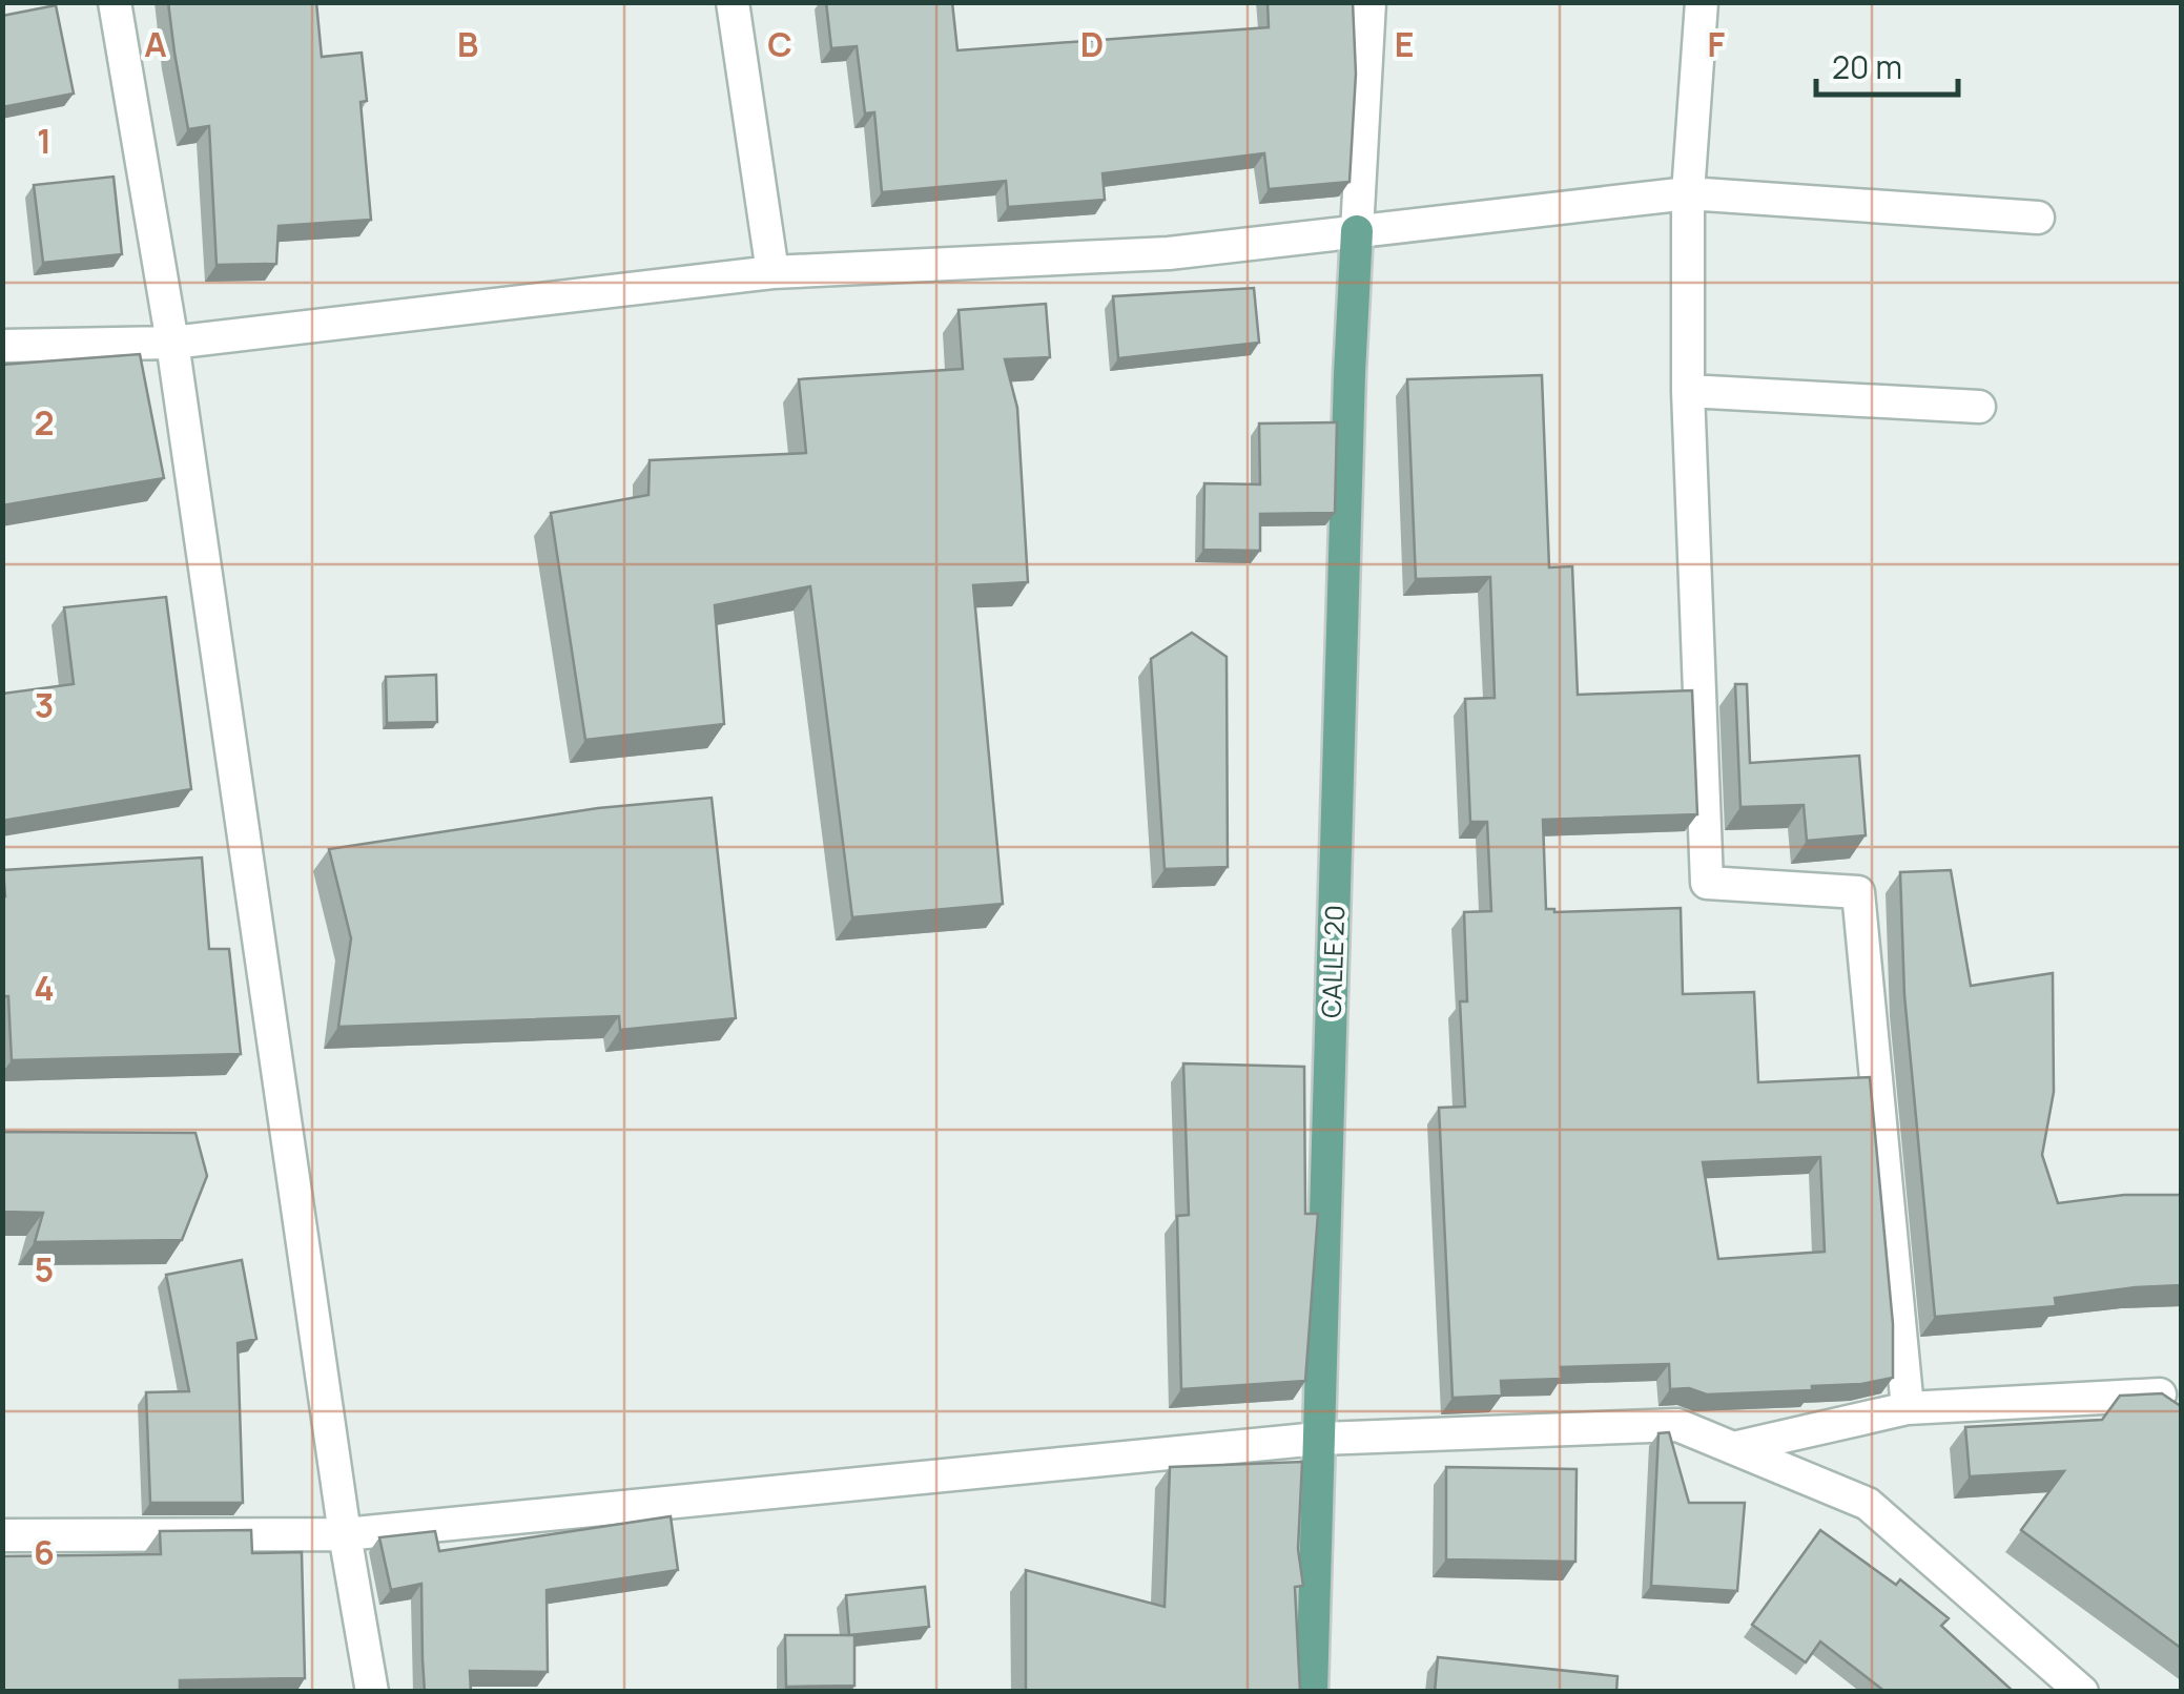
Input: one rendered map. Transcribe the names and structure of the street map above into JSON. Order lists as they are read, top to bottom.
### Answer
{
  "streets": {
    "main road": ["CALLE 20"]
  },
  "scale_bar": "20 m",
  "grid": {
    "columns": [
      "A",
      "B",
      "C",
      "D",
      "E",
      "F"
    ],
    "rows": [
      "1",
      "2",
      "3",
      "4",
      "5",
      "6"
    ]
  }
}
